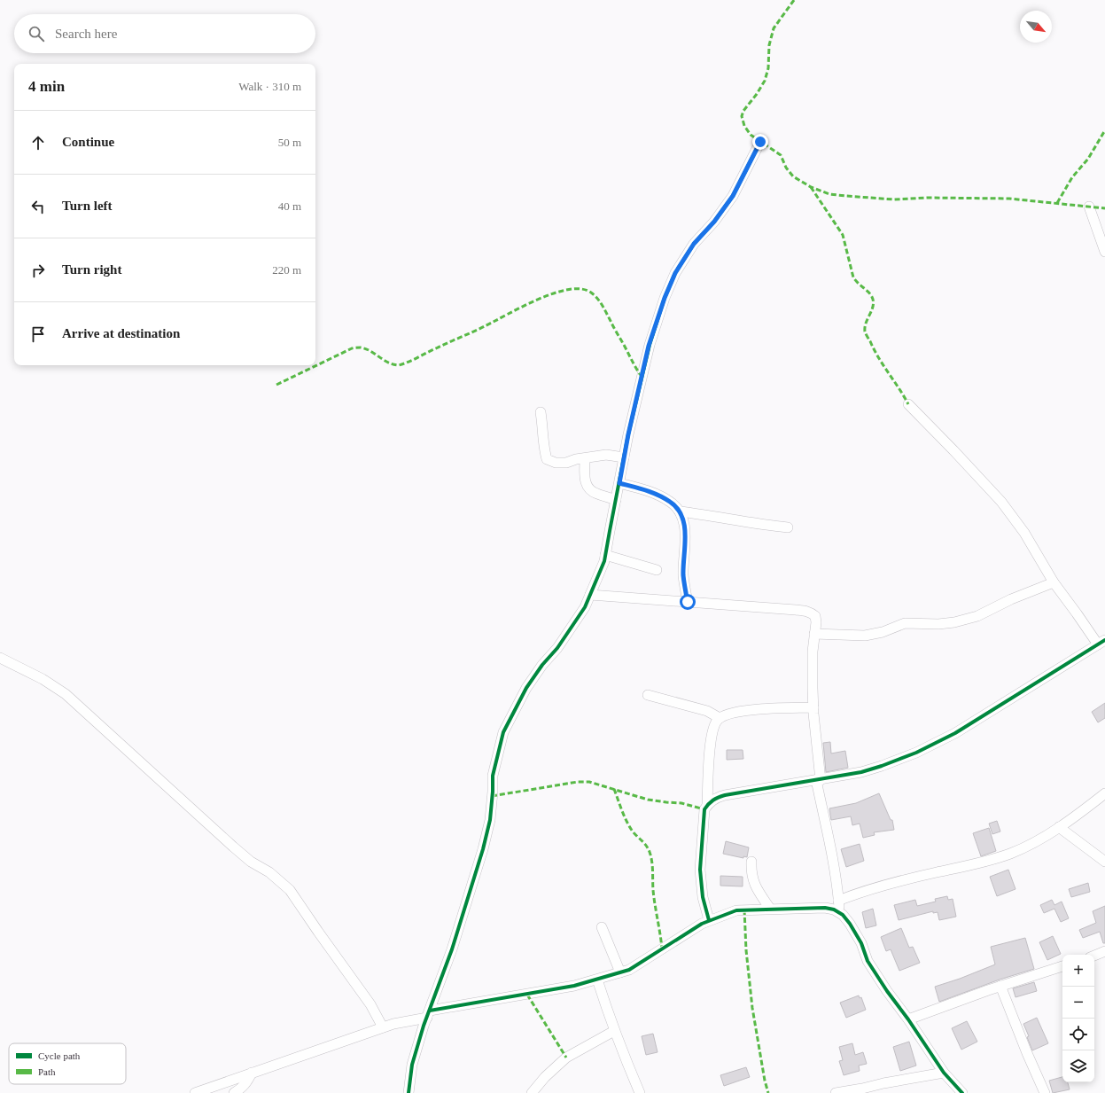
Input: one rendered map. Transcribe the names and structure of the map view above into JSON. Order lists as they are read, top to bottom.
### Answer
{
  "legend": ["Cycle path", "Path"],
  "north": "bottom right",
  "page": {
    "search": "Search here",
    "heading": ["4 min", "Walk · 310 m"],
    "list": [
      ["Continue", "50 m"],
      ["Turn left", "40 m"],
      ["Turn right", "220 m"],
      "Arrive at destination"
    ],
    "map_buttons": ["+", "−"]
  }
}
